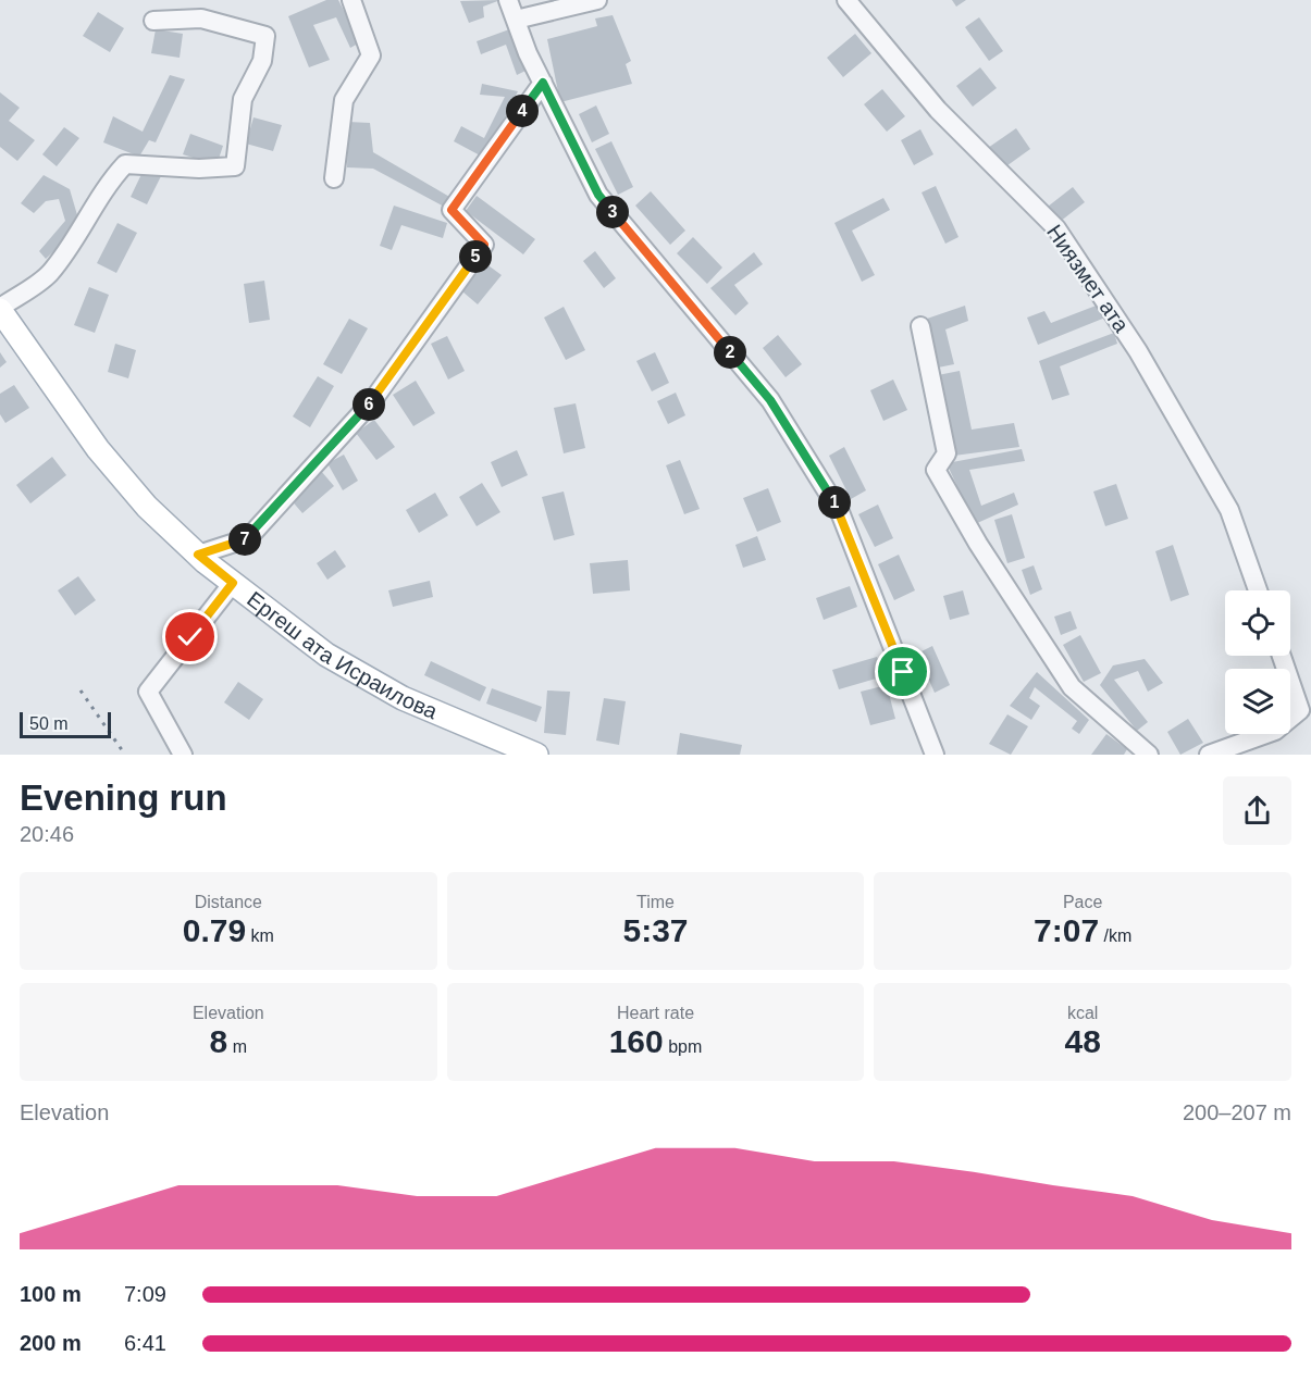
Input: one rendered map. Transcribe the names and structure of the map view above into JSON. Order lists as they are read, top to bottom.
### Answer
{
  "streets": {
    "main road": ["Ергеш ата Исраилова"],
    "street": ["Ниязмет ата"]
  },
  "scale_bar": "50 m",
  "page": {
    "pins": [
      "4",
      "3",
      "5",
      "2",
      "6",
      "1",
      "7"
    ],
    "scale": "50 m",
    "heading": ["Evening run", "20:46"],
    "stats": [
      ["Distance", "0.79 km"],
      ["Time", "5:37"],
      ["Pace", "7:07 /km"],
      ["Elevation", "8 m"],
      ["Heart rate", "160 bpm"],
      ["kcal", "48"]
    ],
    "chart": ["Elevation", "200–207 m"],
    "list": [
      {
        "name": "100 m",
        "note": "7:09"
      },
      {
        "name": "200 m",
        "note": "6:41"
      }
    ]
  }
}
